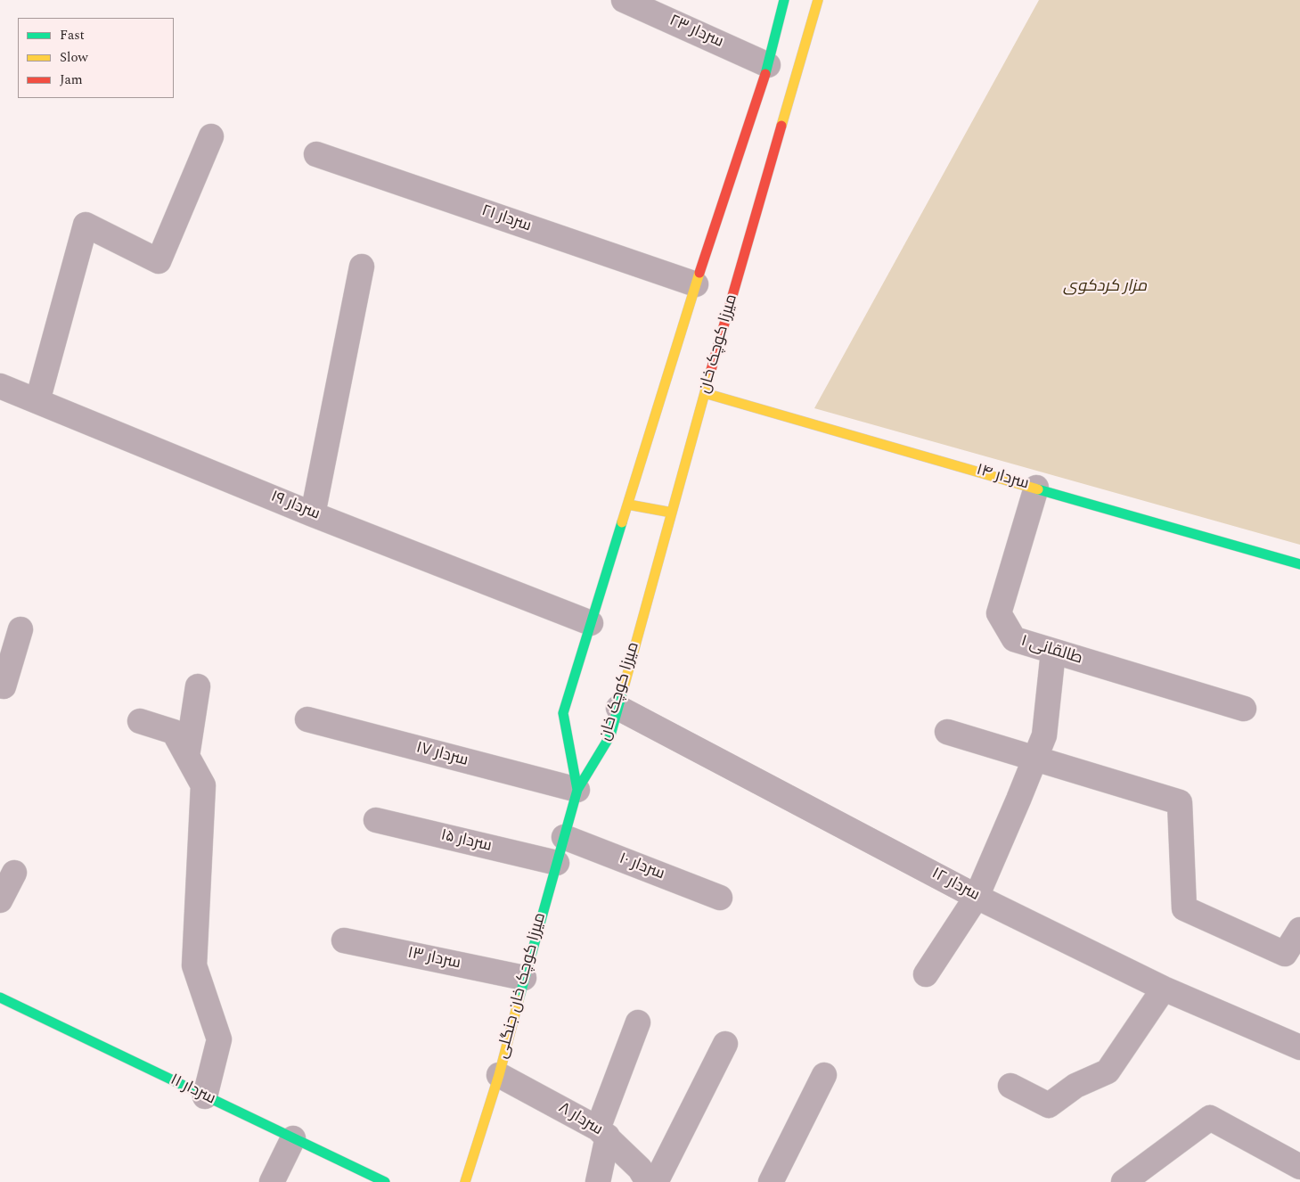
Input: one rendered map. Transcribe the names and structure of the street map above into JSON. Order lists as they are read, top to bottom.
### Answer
{
  "streets": {
    "main road": [
      "میرزا کوچک خان",
      "سردار ۱۴",
      "میرزا کوچک خان جنگلی",
      "سردار ۱۱"
    ],
    "street": [
      "سردار ۲۳",
      "سردار ۲۱",
      "سردار ۱۹",
      "طالقانی ۱",
      "سردار ۱۷",
      "سردار ۱۵",
      "سردار ۱۰",
      "سردار ۱۲",
      "سردار ۱۳",
      "سردار ۸"
    ]
  },
  "crossings": [
    ["میرزا کوچک خان", "سردار ۱۴"],
    ["میرزا کوچک خان", "سردار ۱۷"],
    ["میرزا کوچک خان", "سردار ۱۲"],
    ["میرزا کوچک خان", "میرزا کوچک خان جنگلی"],
    ["سردار ۱۴", "طالقانی ۱"],
    ["سردار ۱۷", "میرزا کوچک خان جنگلی"],
    ["سردار ۱۵", "میرزا کوچک خان جنگلی"],
    ["سردار ۱۰", "میرزا کوچک خان جنگلی"],
    ["سردار ۱۳", "میرزا کوچک خان جنگلی"],
    ["میرزا کوچک خان جنگلی", "سردار ۸"]
  ],
  "parks": ["مزار کردکوی"],
  "legend": ["Fast", "Slow", "Jam"]
}
